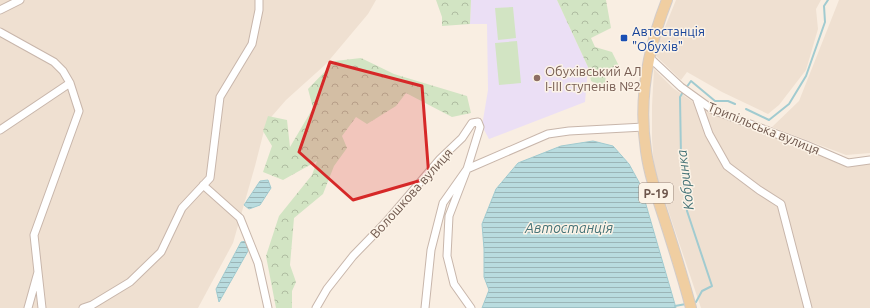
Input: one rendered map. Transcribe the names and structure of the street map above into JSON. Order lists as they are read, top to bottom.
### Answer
{
  "streets": {
    "main road": ["Р-19"],
    "street": ["Трипільська вулиця", "Волошкова вулиця"]
  },
  "crossings": [
    ["Трипільська вулиця", "Р-19"]
  ],
  "water": ["Кобринка", "Автостанція"],
  "places": {
    "transit": ["Автостанція \"Обухів\""],
    "other": ["Обухівський АЛ І-ІІІ ступенів №2"]
  }
}
